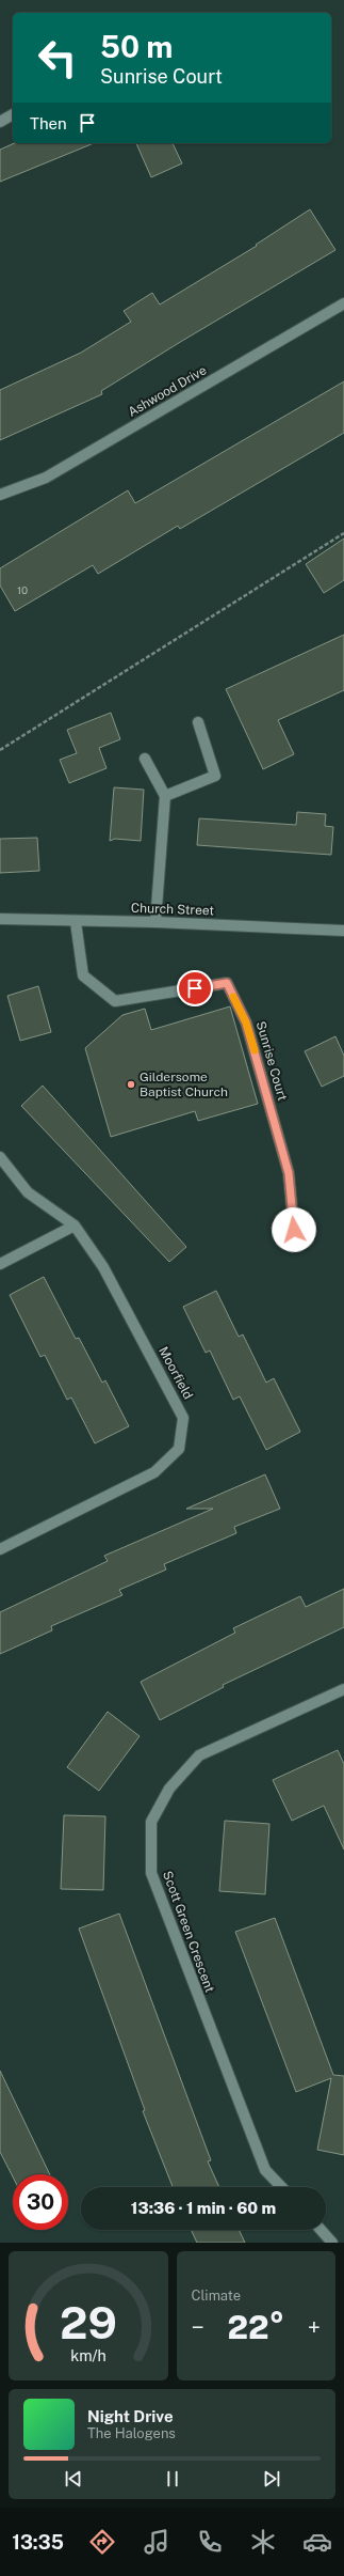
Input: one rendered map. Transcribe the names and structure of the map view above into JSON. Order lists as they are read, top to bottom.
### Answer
{
  "streets": {
    "street": [
      "Ashwood Drive",
      "Church Street",
      "Sunrise Court",
      "Moorfield",
      "Scott Green Crescent"
    ]
  },
  "crossings": [
    ["Church Street", "Sunrise Court"]
  ],
  "places": ["Gildersome Baptist Church"],
  "house_numbers": ["10"],
  "page": {
    "turn": ["50 m", "Sunrise Court"],
    "then": "Then",
    "limit": "30",
    "trip": "13:36 · 1 min · 60 m",
    "tile": "Climate",
    "heat": ["−", "22°", "+"],
    "song": ["Night Drive", "The Halogens"],
    "tabs": "13:35",
    "gauge": ["29", "km/h"]
  }
}
